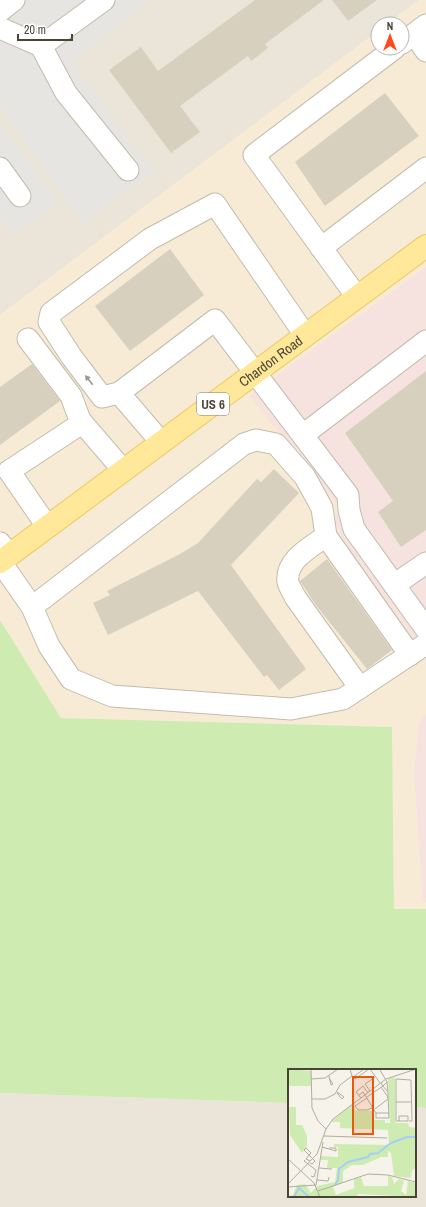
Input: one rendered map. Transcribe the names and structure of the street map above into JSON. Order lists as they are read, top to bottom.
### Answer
{
  "streets": {
    "main road": ["Chardon Road", "US 6"]
  },
  "scale_bar": "20 m",
  "north": "top"
}
